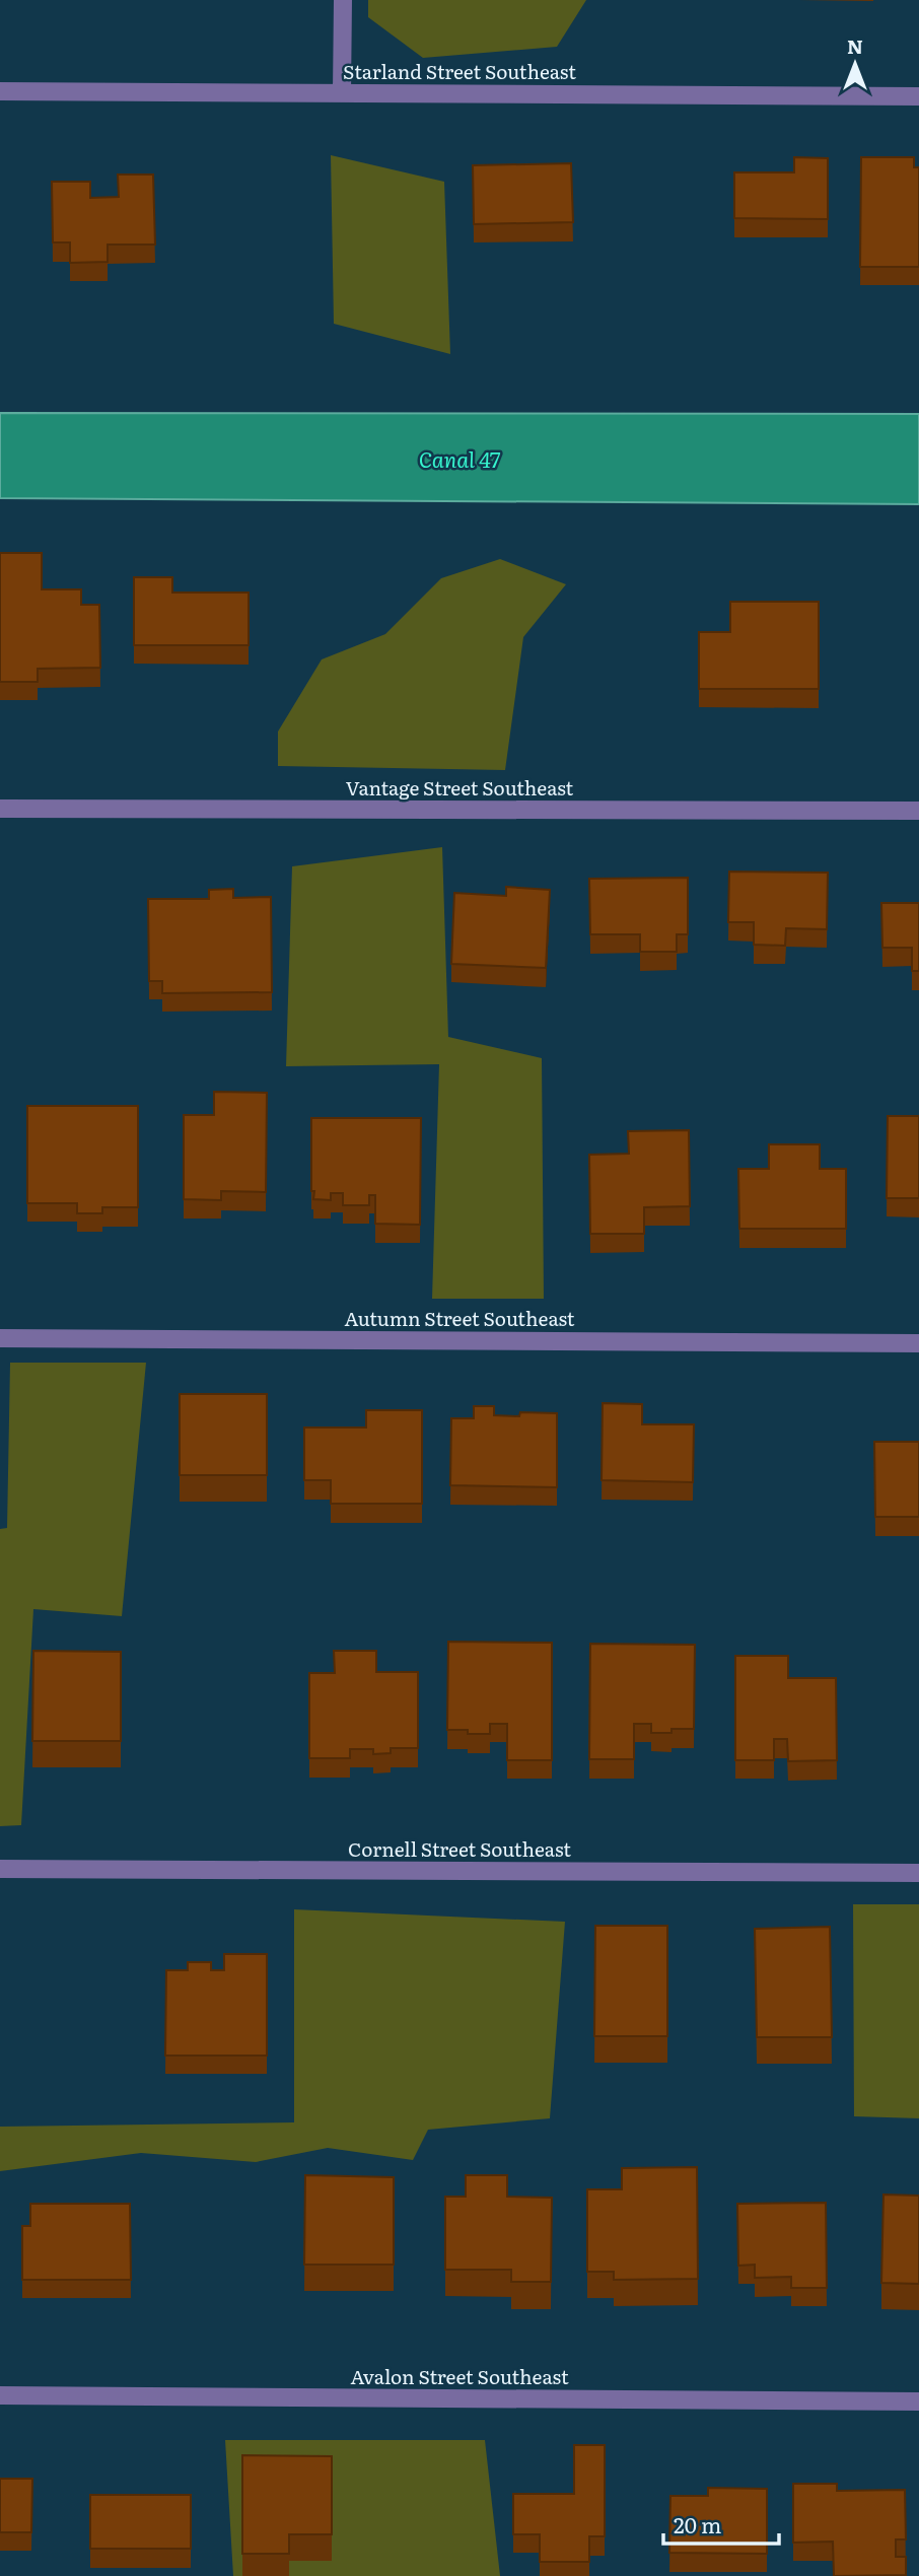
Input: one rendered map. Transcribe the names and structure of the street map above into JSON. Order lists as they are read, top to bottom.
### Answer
{
  "streets": {
    "street": [
      "Starland Street Southeast",
      "Vantage Street Southeast",
      "Autumn Street Southeast",
      "Cornell Street Southeast",
      "Avalon Street Southeast"
    ]
  },
  "water": ["Canal 47"],
  "scale_bar": "20 m",
  "north": "top"
}
